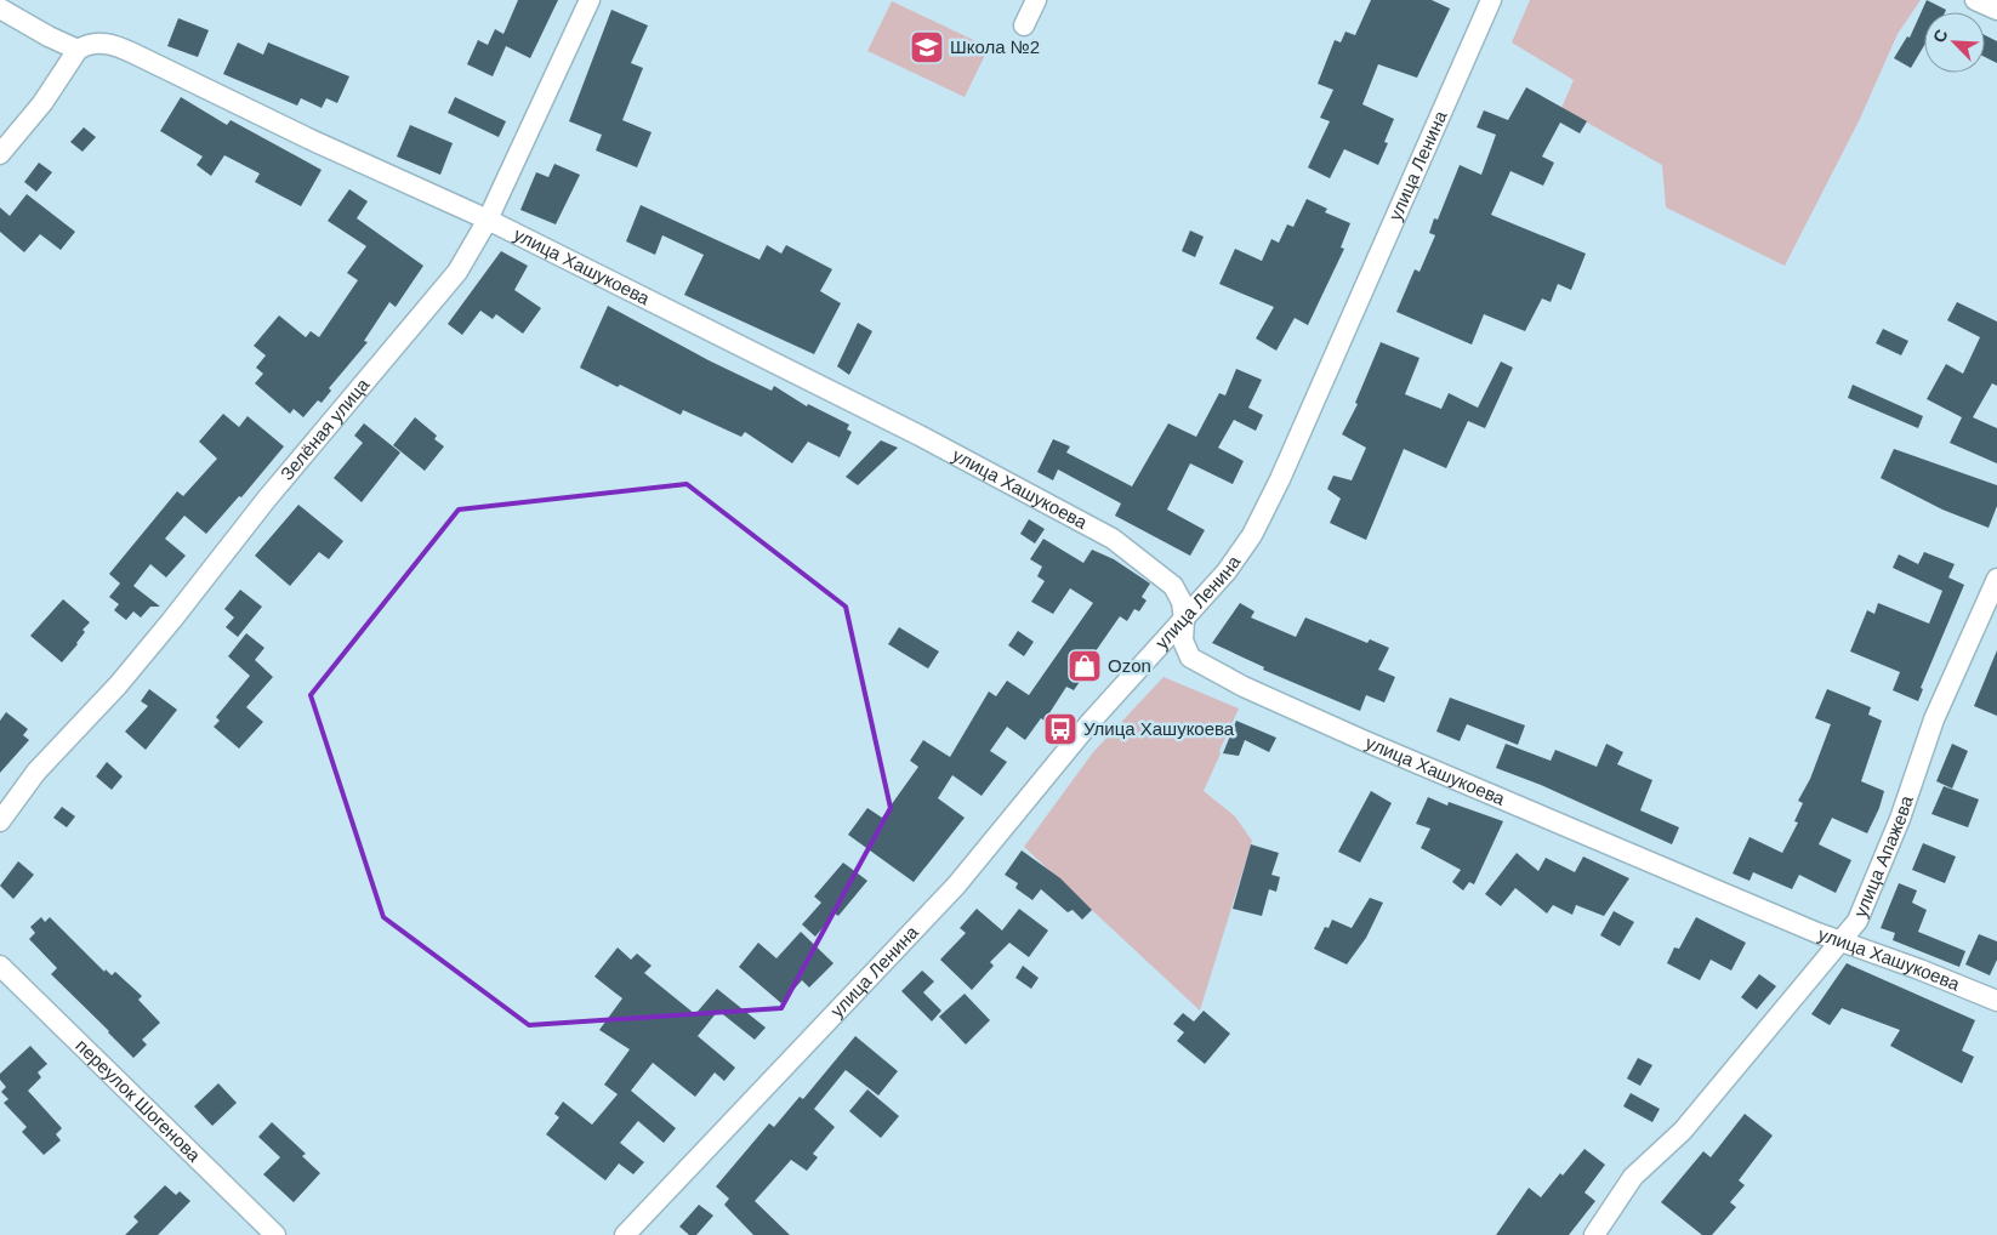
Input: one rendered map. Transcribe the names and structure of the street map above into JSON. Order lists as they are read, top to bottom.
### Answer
{
  "streets": {
    "street": [
      "улица Ленина",
      "улица Хашукоева",
      "Зелёная улица",
      "улица Апажева",
      "переулок Шогенова"
    ]
  },
  "crossings": [
    ["улица Ленина", "улица Хашукоева"],
    ["улица Хашукоева", "Зелёная улица"],
    ["улица Хашукоева", "улица Апажева"]
  ],
  "places": {
    "school or university": ["Школа №2"],
    "shop": ["Ozon"],
    "bus stop": ["Улица Хашукоева"]
  },
  "north": "top left"
}
